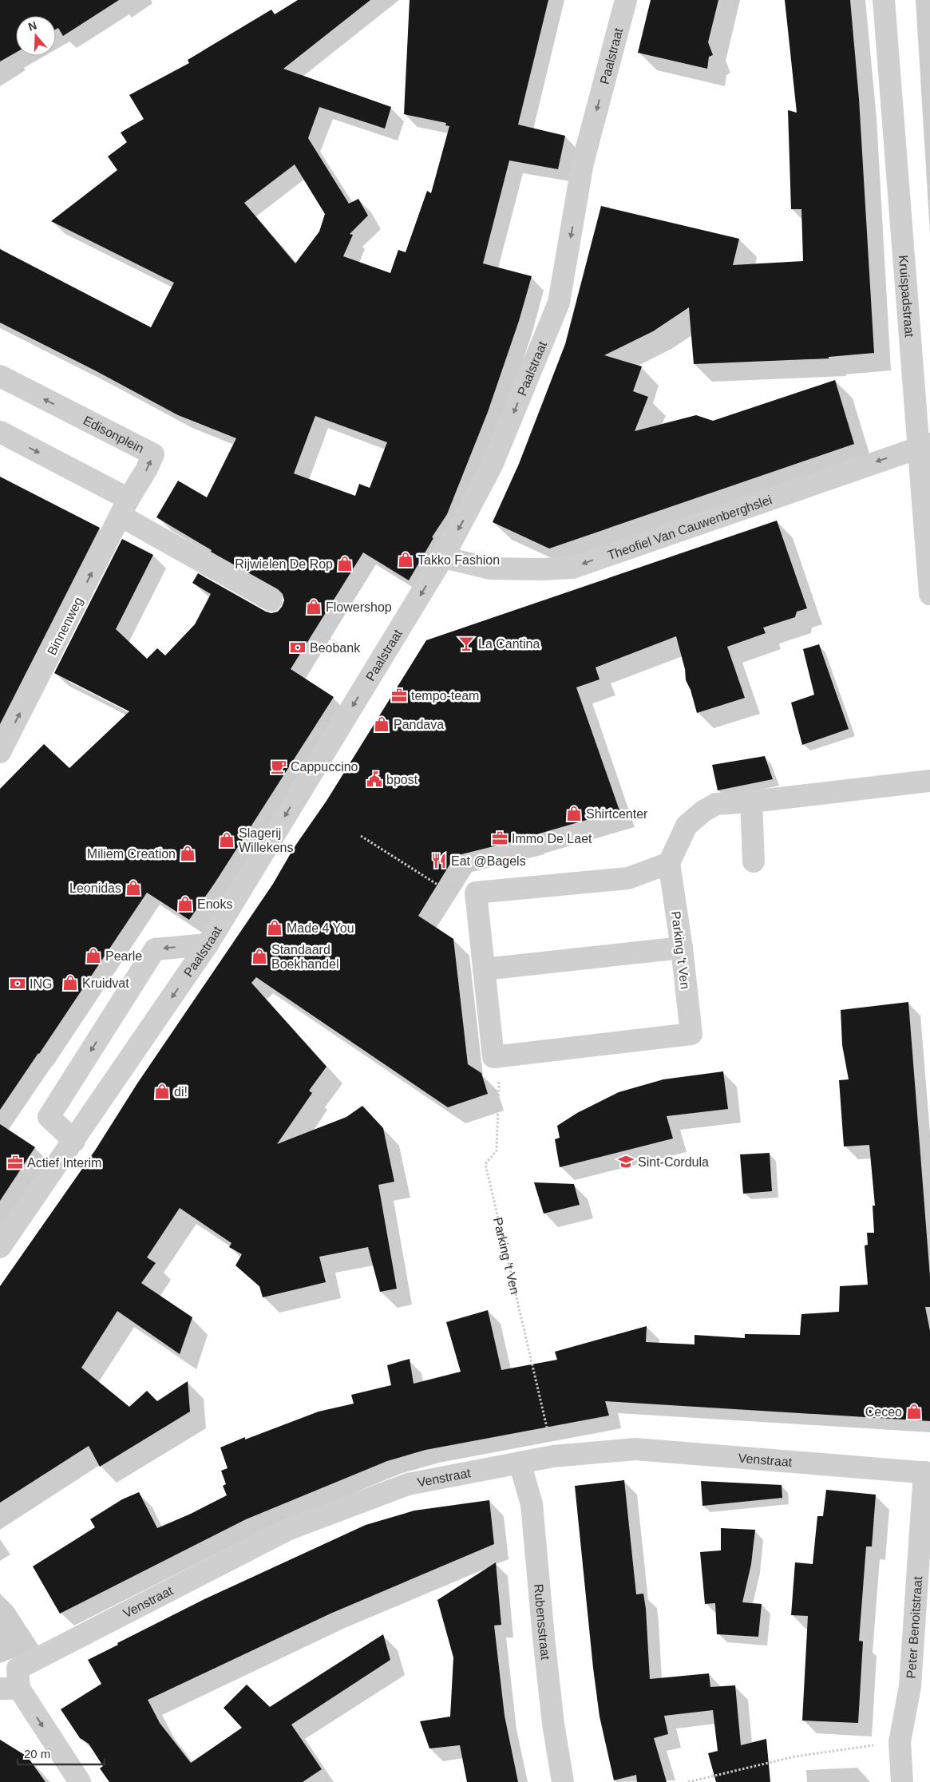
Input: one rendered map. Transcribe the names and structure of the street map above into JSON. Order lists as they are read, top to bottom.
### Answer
{
  "streets": {
    "street": [
      "Paalstraat",
      "Kruispadstraat",
      "Edisonplein",
      "Theofiel Van Cauwenberghslei",
      "Binnenweg",
      "Parking 't Ven",
      "Venstraat",
      "Rubensstraat",
      "Peter Benoitstraat"
    ]
  },
  "crossings": [
    ["Paalstraat", "Theofiel Van Cauwenberghslei"],
    ["Kruispadstraat", "Theofiel Van Cauwenberghslei"],
    ["Edisonplein", "Binnenweg"],
    ["Parking 't Ven", "Venstraat"],
    ["Venstraat", "Rubensstraat"],
    ["Venstraat", "Peter Benoitstraat"]
  ],
  "one_way": ["Paalstraat", "Theofiel Van Cauwenberghslei", "Binnenweg"],
  "places": {
    "shop": [
      "Takko Fashion",
      "Rijwielen De Rop",
      "Flowershop",
      "Pandava",
      "Shirtcenter",
      "Slagerij Willekens",
      "Miliem Creation",
      "Leonidas",
      "Enoks",
      "Made 4 You",
      "Pearle",
      "Standaard Boekhandel",
      "Kruidvat",
      "di!",
      "Ceceo"
    ],
    "bar": ["La Cantina"],
    "bank": ["Beobank", "ING"],
    "office": ["tempo-team", "Immo De Laet", "Actief Interim"],
    "cafe": ["Cappuccino"],
    "public building": ["bpost"],
    "restaurant": ["Eat @Bagels"],
    "school or university": ["Sint-Cordula"]
  },
  "scale_bar": "20 m",
  "north": "top"
}
